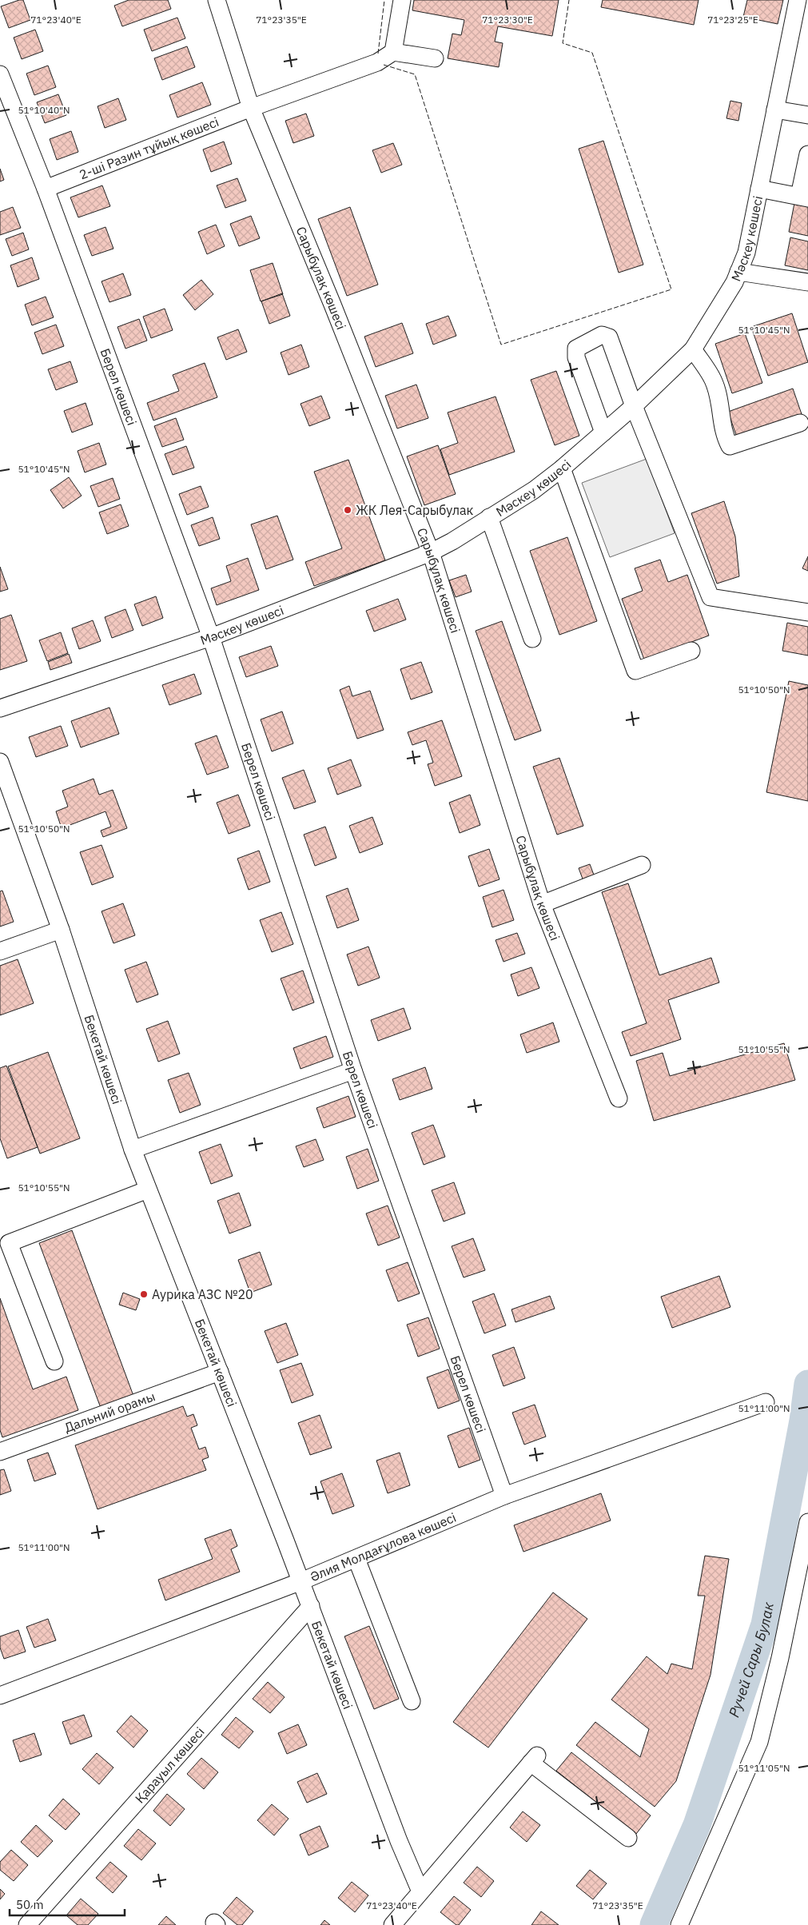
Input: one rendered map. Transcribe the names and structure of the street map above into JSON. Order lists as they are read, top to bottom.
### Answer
{
  "streets": {
    "street": [
      "2-ші Разин тұйық көшесі",
      "Мәскеу көшесі",
      "Сарыбұлақ көшесі",
      "Берел көшесі",
      "Бекетай көшесі",
      "Дальний орамы",
      "Әлия Молдағұлова көшесі",
      "Қарауыл көшесі"
    ]
  },
  "crossings": [
    ["2-ші Разин тұйық көшесі", "Сарыбұлақ көшесі"],
    ["2-ші Разин тұйық көшесі", "Берел көшесі"],
    ["Мәскеу көшесі", "Сарыбұлақ көшесі"],
    ["Мәскеу көшесі", "Берел көшесі"],
    ["Берел көшесі", "Әлия Молдағұлова көшесі"],
    ["Бекетай көшесі", "Дальний орамы"],
    ["Бекетай көшесі", "Әлия Молдағұлова көшесі"],
    ["Бекетай көшесі", "Қарауыл көшесі"]
  ],
  "water": ["Ручей Сары Булак"],
  "places": ["ЖК Лея-Сарыбулак", "Аурика АЗС №20"],
  "scale_bar": "50 m",
  "coordinates": [
    "71°23'25\"E",
    "71°23'40\"E",
    "71°23'35\"E",
    "71°23'30\"E",
    "51°10'40\"N",
    "51°10'45\"N",
    "51°10'50\"N",
    "51°10'55\"N",
    "51°11'00\"N",
    "51°11'05\"N"
  ]
}
